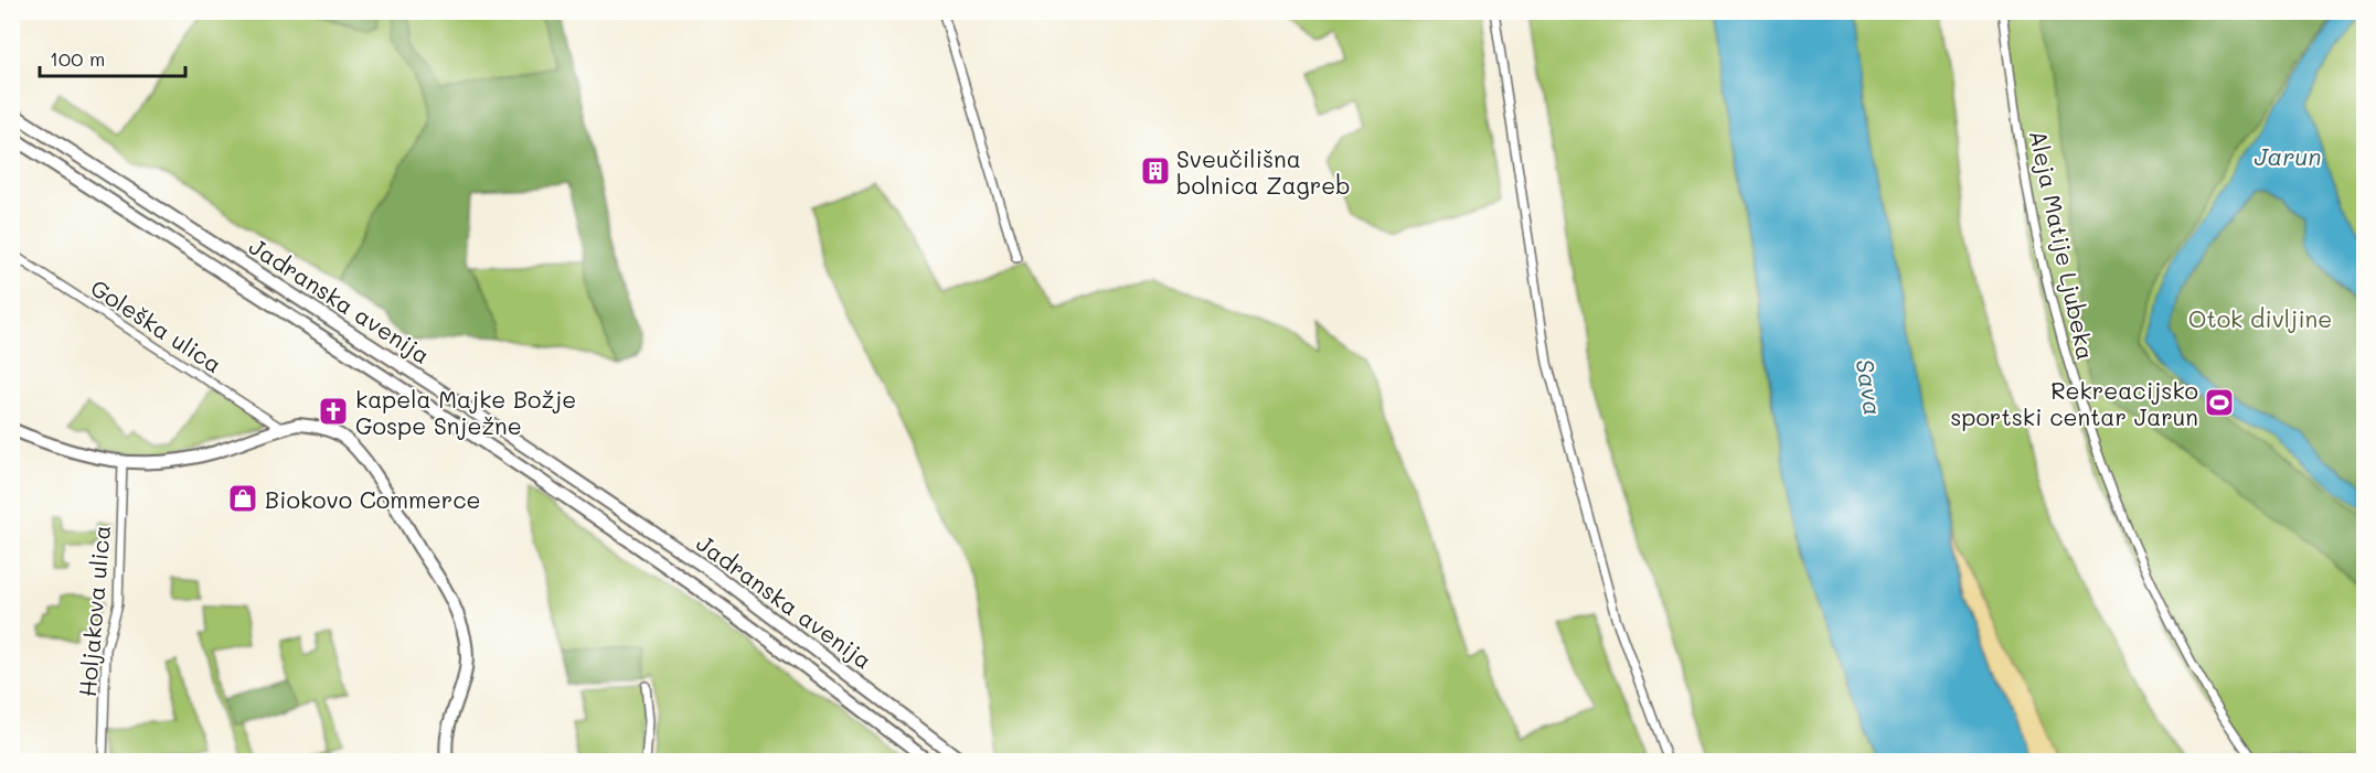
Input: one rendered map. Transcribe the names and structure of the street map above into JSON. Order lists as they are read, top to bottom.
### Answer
{
  "streets": {
    "main road": ["Jadranska avenija"],
    "street": ["Aleja Matije Ljubeka", "Goleška ulica", "Holjakova ulica"]
  },
  "water": ["Jarun", "Sava"],
  "parks": ["Otok divljine"],
  "places": {
    "building": ["Sveučilišna bolnica Zagreb"],
    "sports": ["Rekreacijsko sportski centar Jarun"],
    "church": ["kapela Majke Božje Gospe Snježne"],
    "shop": ["Biokovo Commerce"]
  },
  "scale_bar": "100 m"
}
